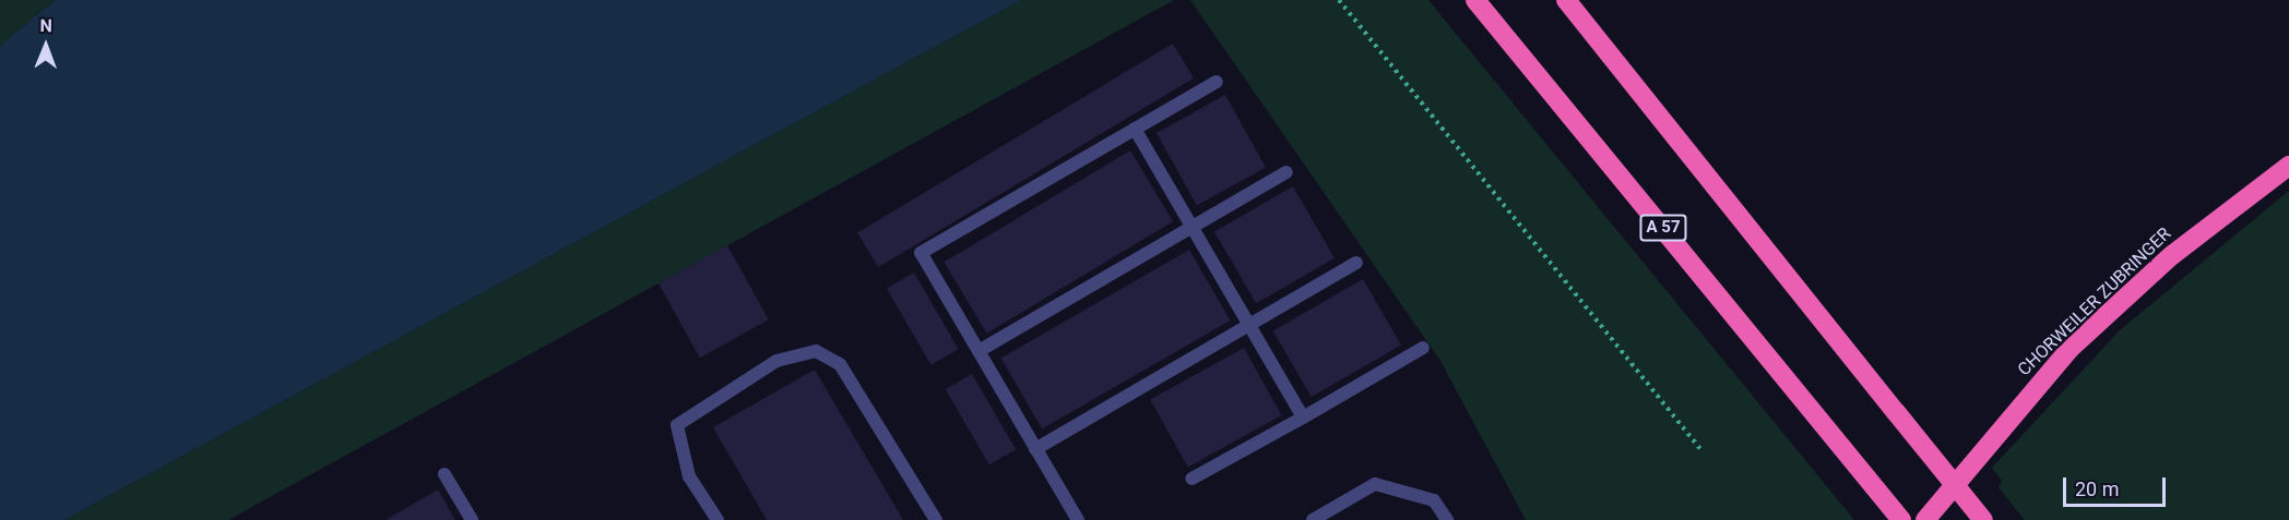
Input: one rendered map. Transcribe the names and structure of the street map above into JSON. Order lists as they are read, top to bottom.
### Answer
{
  "streets": {
    "highway": ["A 57", "CHORWEILER ZUBRINGER"]
  },
  "scale_bar": "20 m",
  "north": "top"
}
